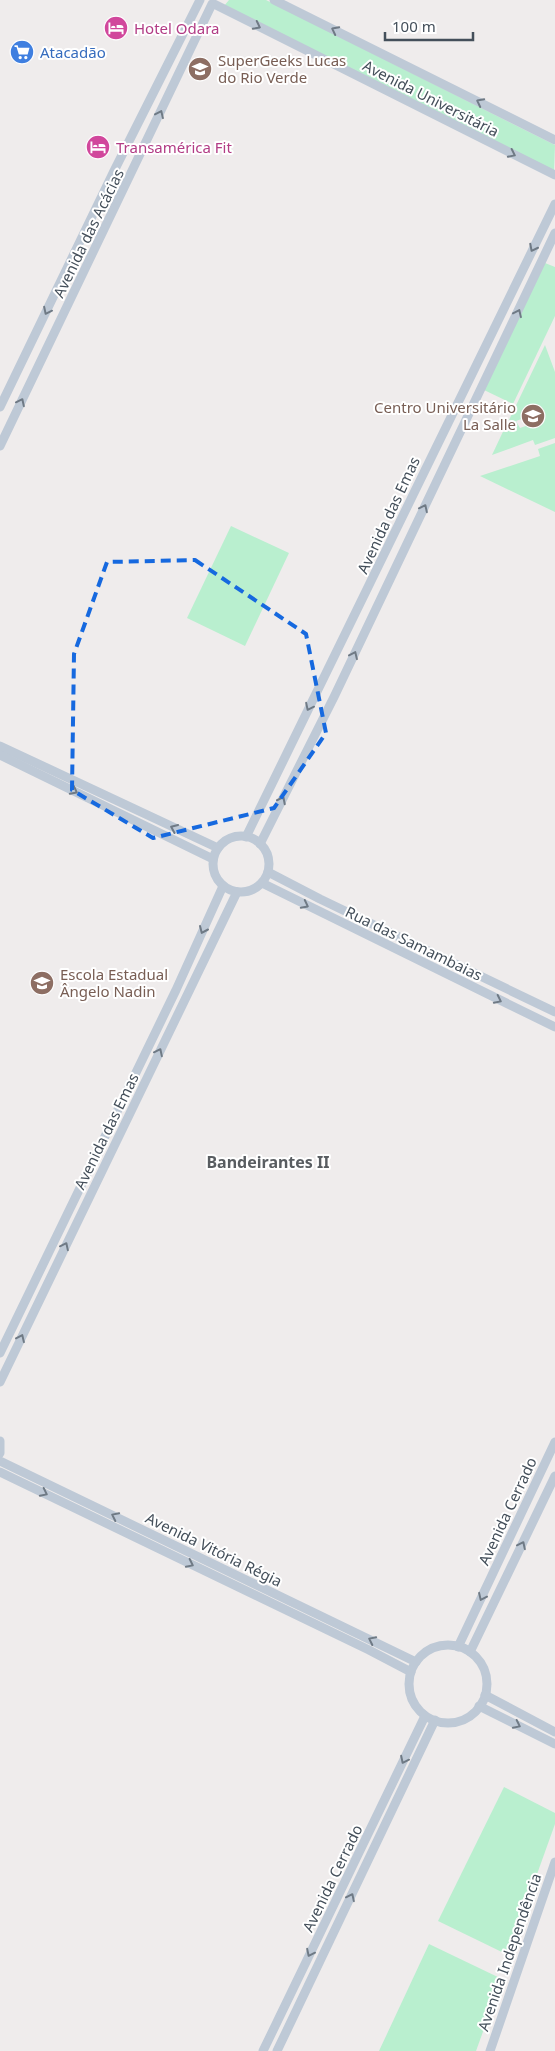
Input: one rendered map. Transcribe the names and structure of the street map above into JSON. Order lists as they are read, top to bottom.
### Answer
{
  "streets": {
    "street": [
      "Avenida Universitária",
      "Avenida das Acácias",
      "Avenida das Emas",
      "Rua das Samambaias",
      "Avenida Cerrado",
      "Avenida Vitória Régia",
      "Avenida Independência"
    ]
  },
  "crossings": [
    ["Avenida Universitária", "Avenida das Acácias"],
    ["Avenida das Emas", "Rua das Samambaias"],
    ["Avenida Cerrado", "Avenida Vitória Régia"]
  ],
  "districts": ["Bandeirantes II"],
  "places": {
    "hotel": ["Hotel Odara", "Transamérica Fit"],
    "supermarket": ["Atacadão"],
    "school or university": ["SuperGeeks Lucas do Rio Verde", "Centro Universitário La Salle", "Escola Estadual Ângelo Nadin"]
  },
  "scale_bar": "100 m"
}
